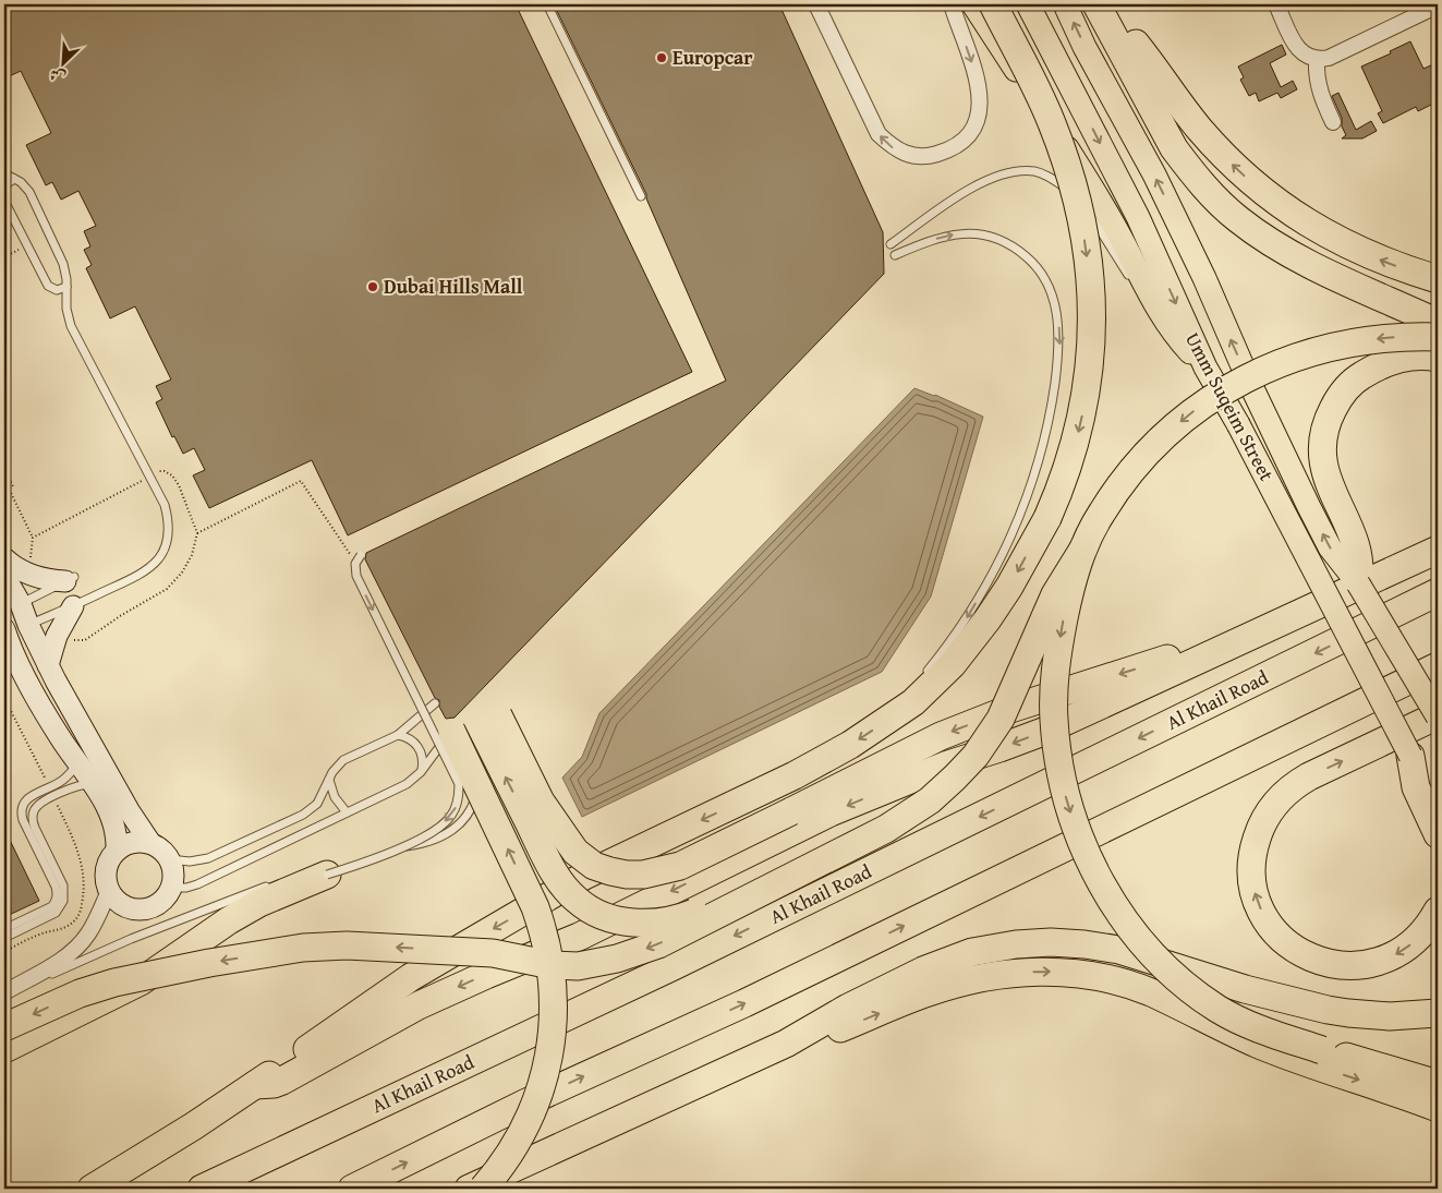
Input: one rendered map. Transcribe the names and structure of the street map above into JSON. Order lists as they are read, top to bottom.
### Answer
{
  "streets": {
    "highway": ["Al Khail Road"],
    "main road": ["Umm Suqeim Street"]
  },
  "places": ["Europcar", "Dubai Hills Mall"],
  "north": "bottom left"
}
